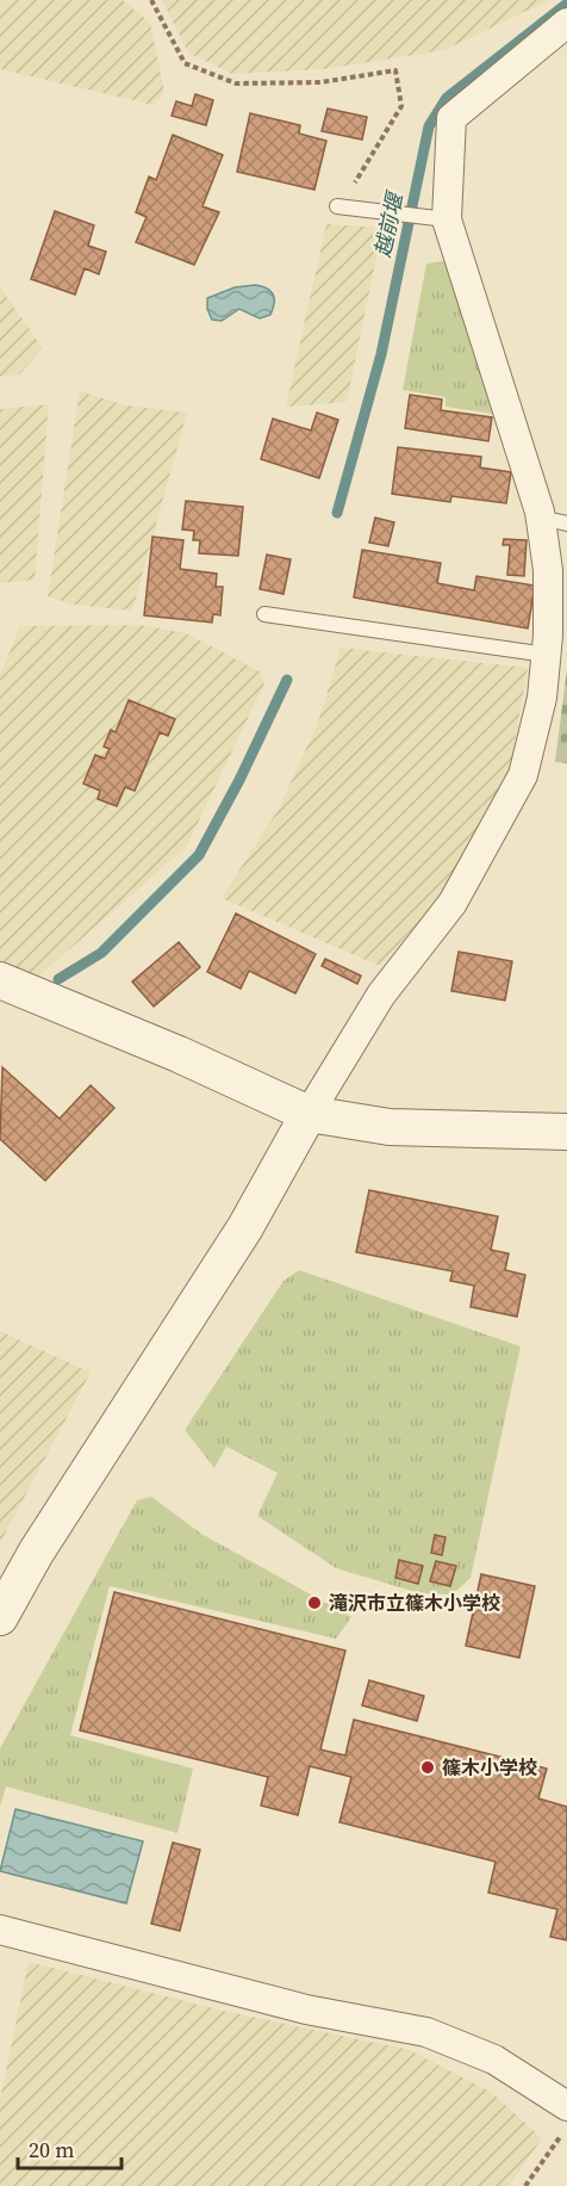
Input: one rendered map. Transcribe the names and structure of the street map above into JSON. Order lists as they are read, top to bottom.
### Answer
{
  "water": ["越前堰"],
  "places": ["滝沢市立篠木小学校", "篠木小学校"],
  "scale_bar": "20 m"
}
